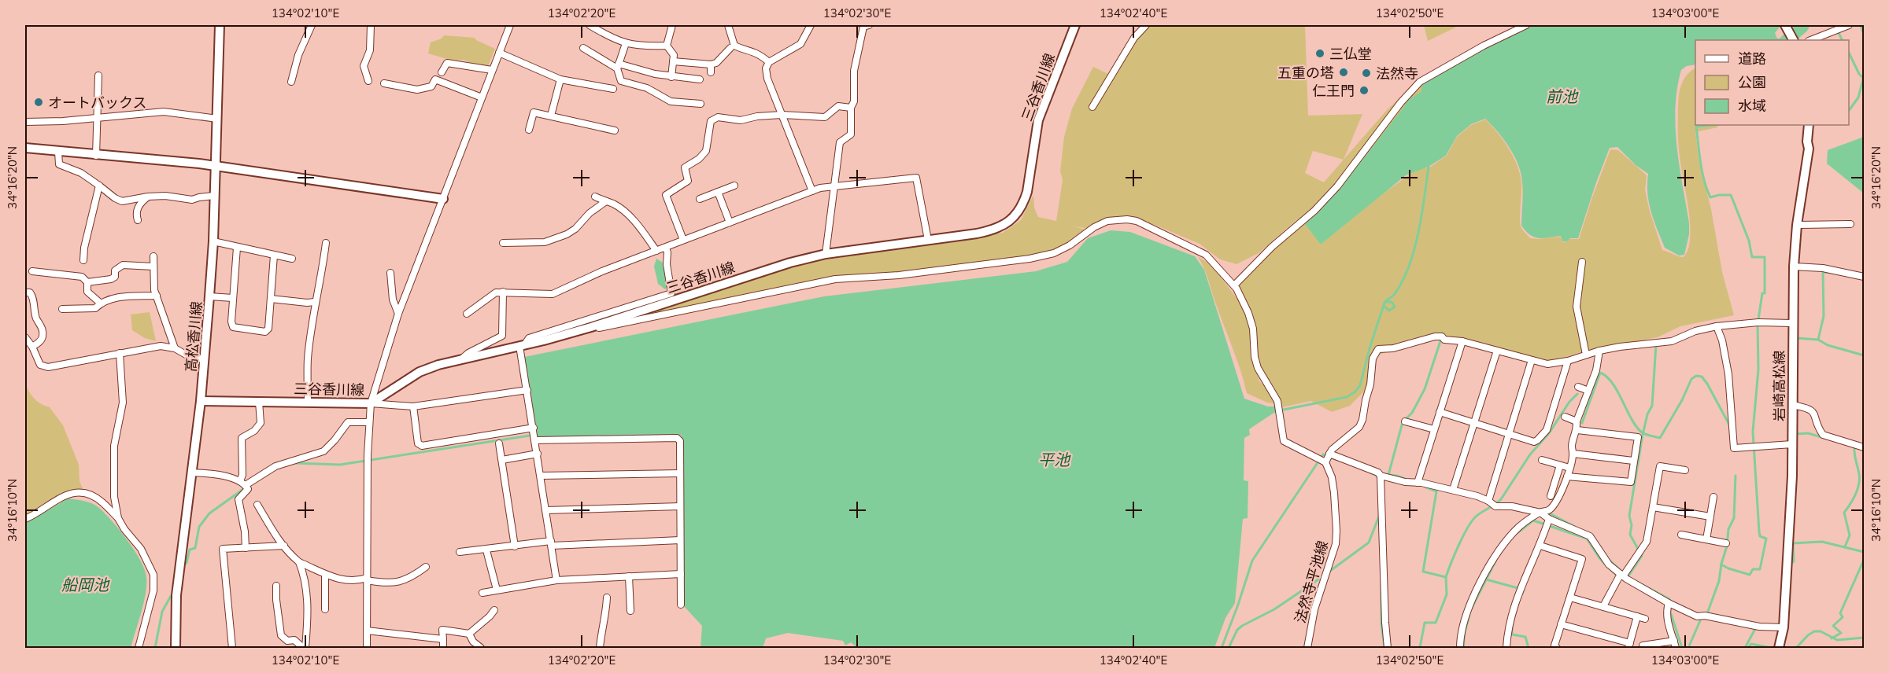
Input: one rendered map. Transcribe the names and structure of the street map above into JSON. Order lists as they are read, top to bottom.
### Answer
{
  "streets": {
    "main road": ["三谷香川線", "高松香川線", "岩崎高松線"],
    "street": ["法然寺平池線"]
  },
  "crossings": [
    ["三谷香川線", "高松香川線"]
  ],
  "water": ["前池", "平池", "船岡池"],
  "places": [
    "三仏堂",
    "五重の塔",
    "法然寺",
    "仁王門",
    "オートバックス"
  ],
  "legend": ["道路", "公園", "水域"],
  "coordinates": [
    "134°02'10\"E",
    "134°02'20\"E",
    "134°02'30\"E",
    "134°02'40\"E",
    "134°02'50\"E",
    "134°03'00\"E",
    "34°16'20\"N",
    "34°16'10\"N"
  ]
}
